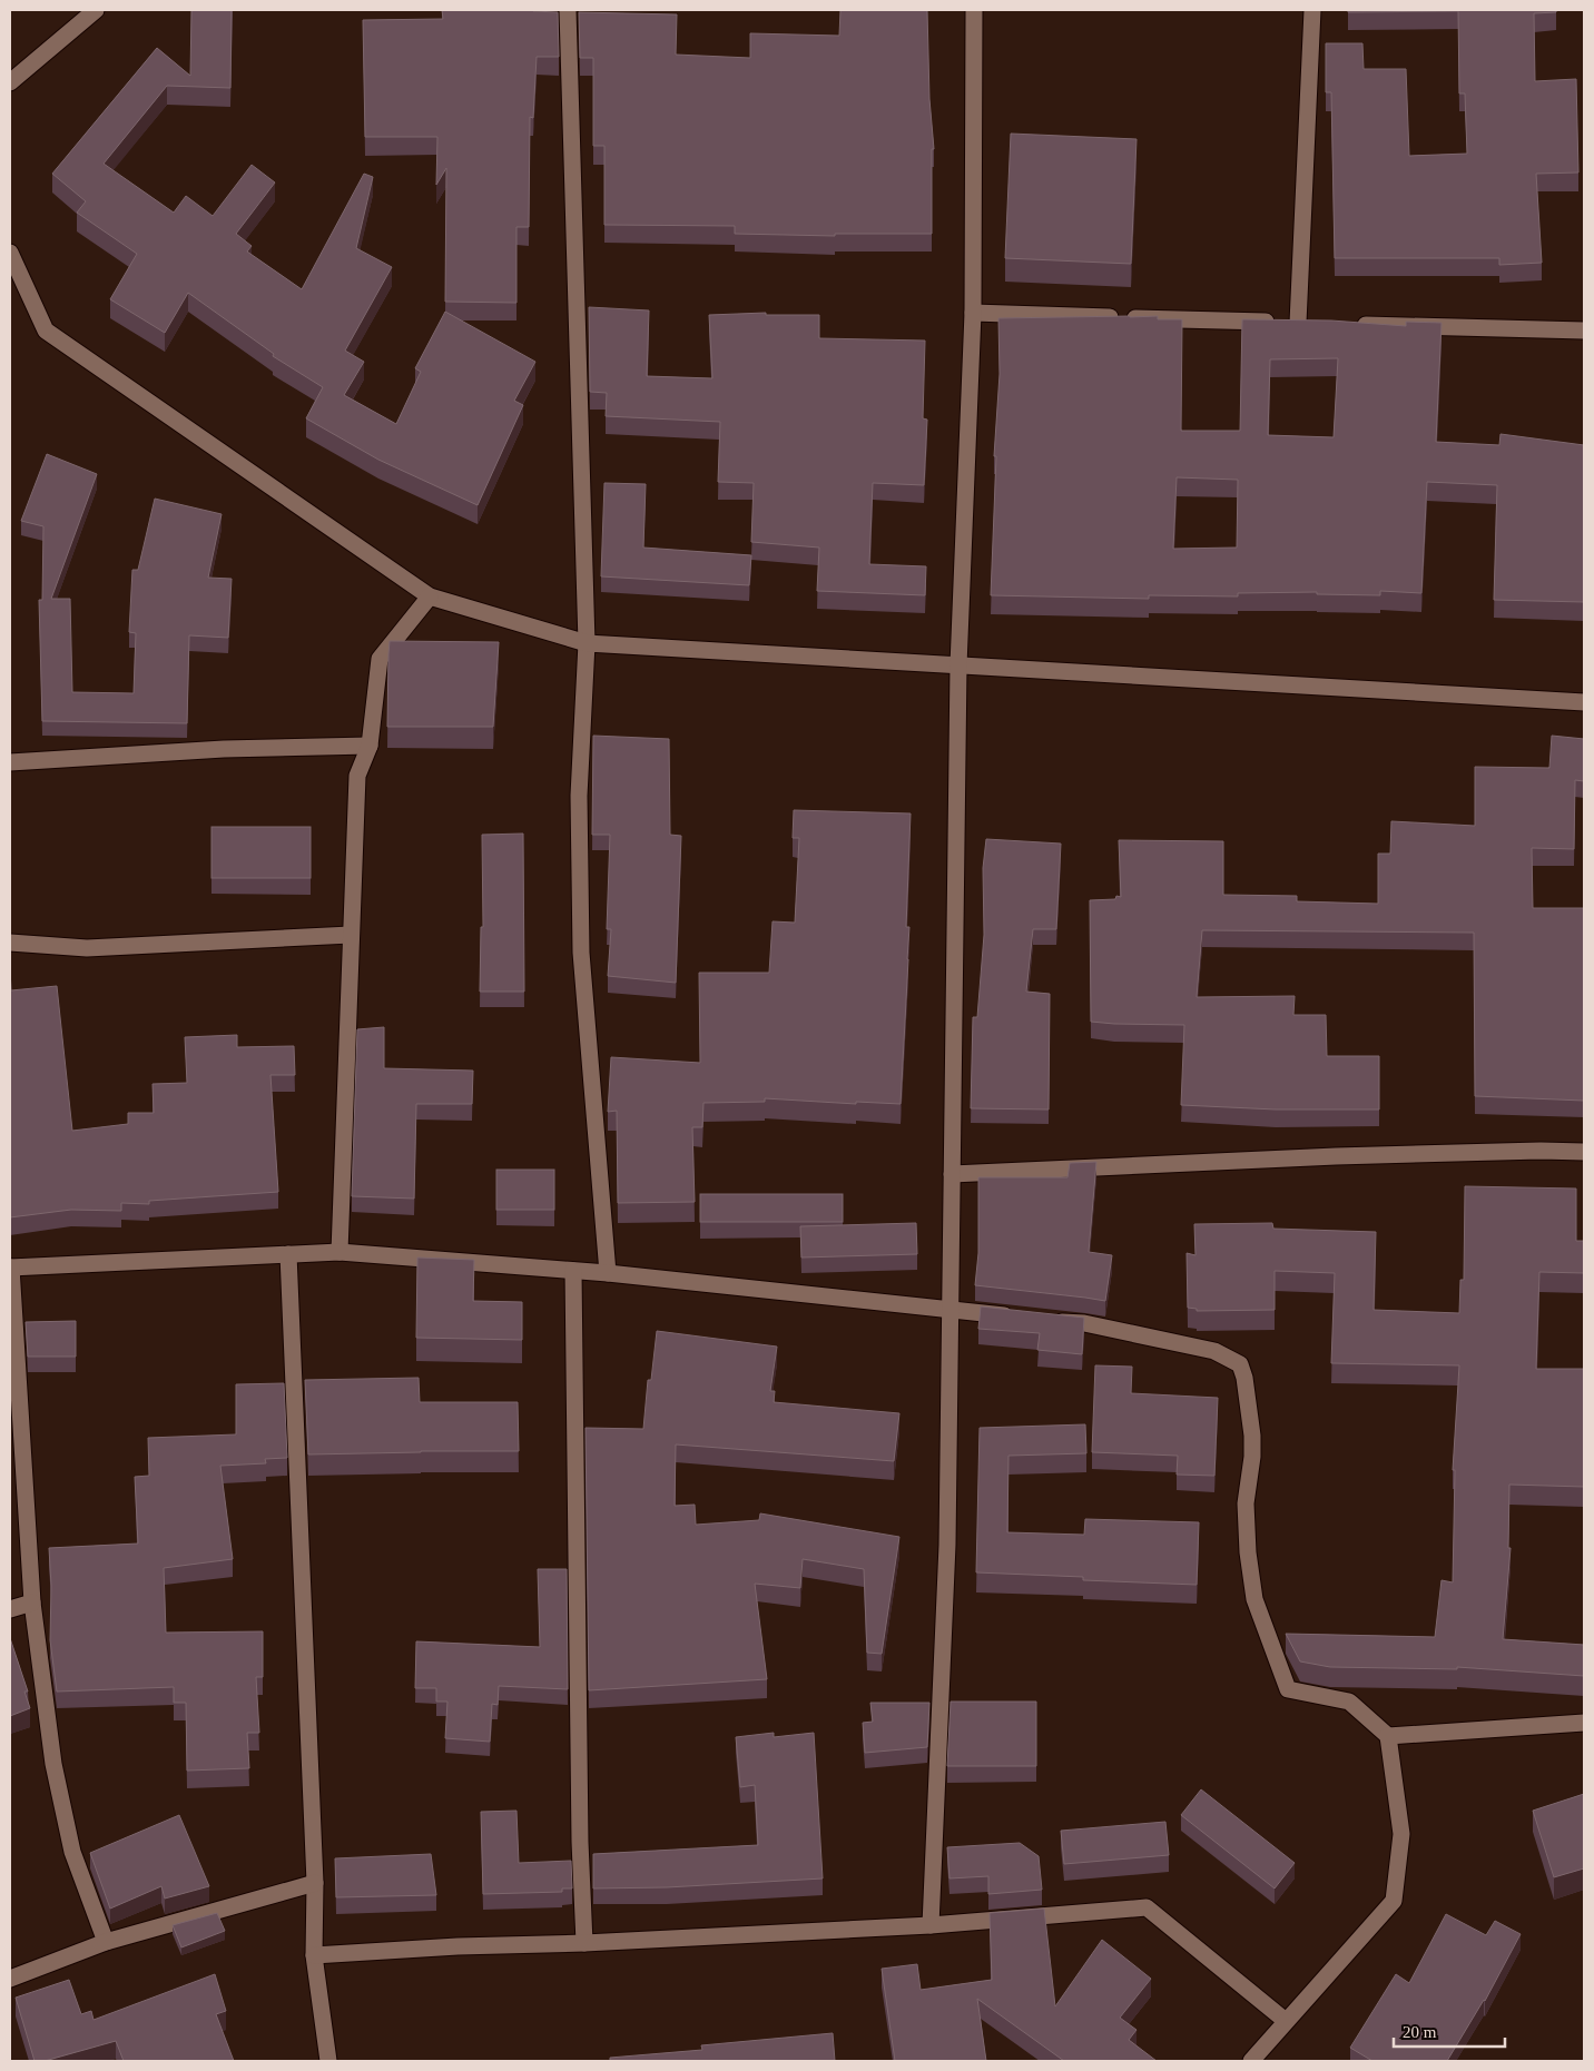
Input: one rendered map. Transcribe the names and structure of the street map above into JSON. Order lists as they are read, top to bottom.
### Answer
{
  "scale_bar": "20 m"
}
